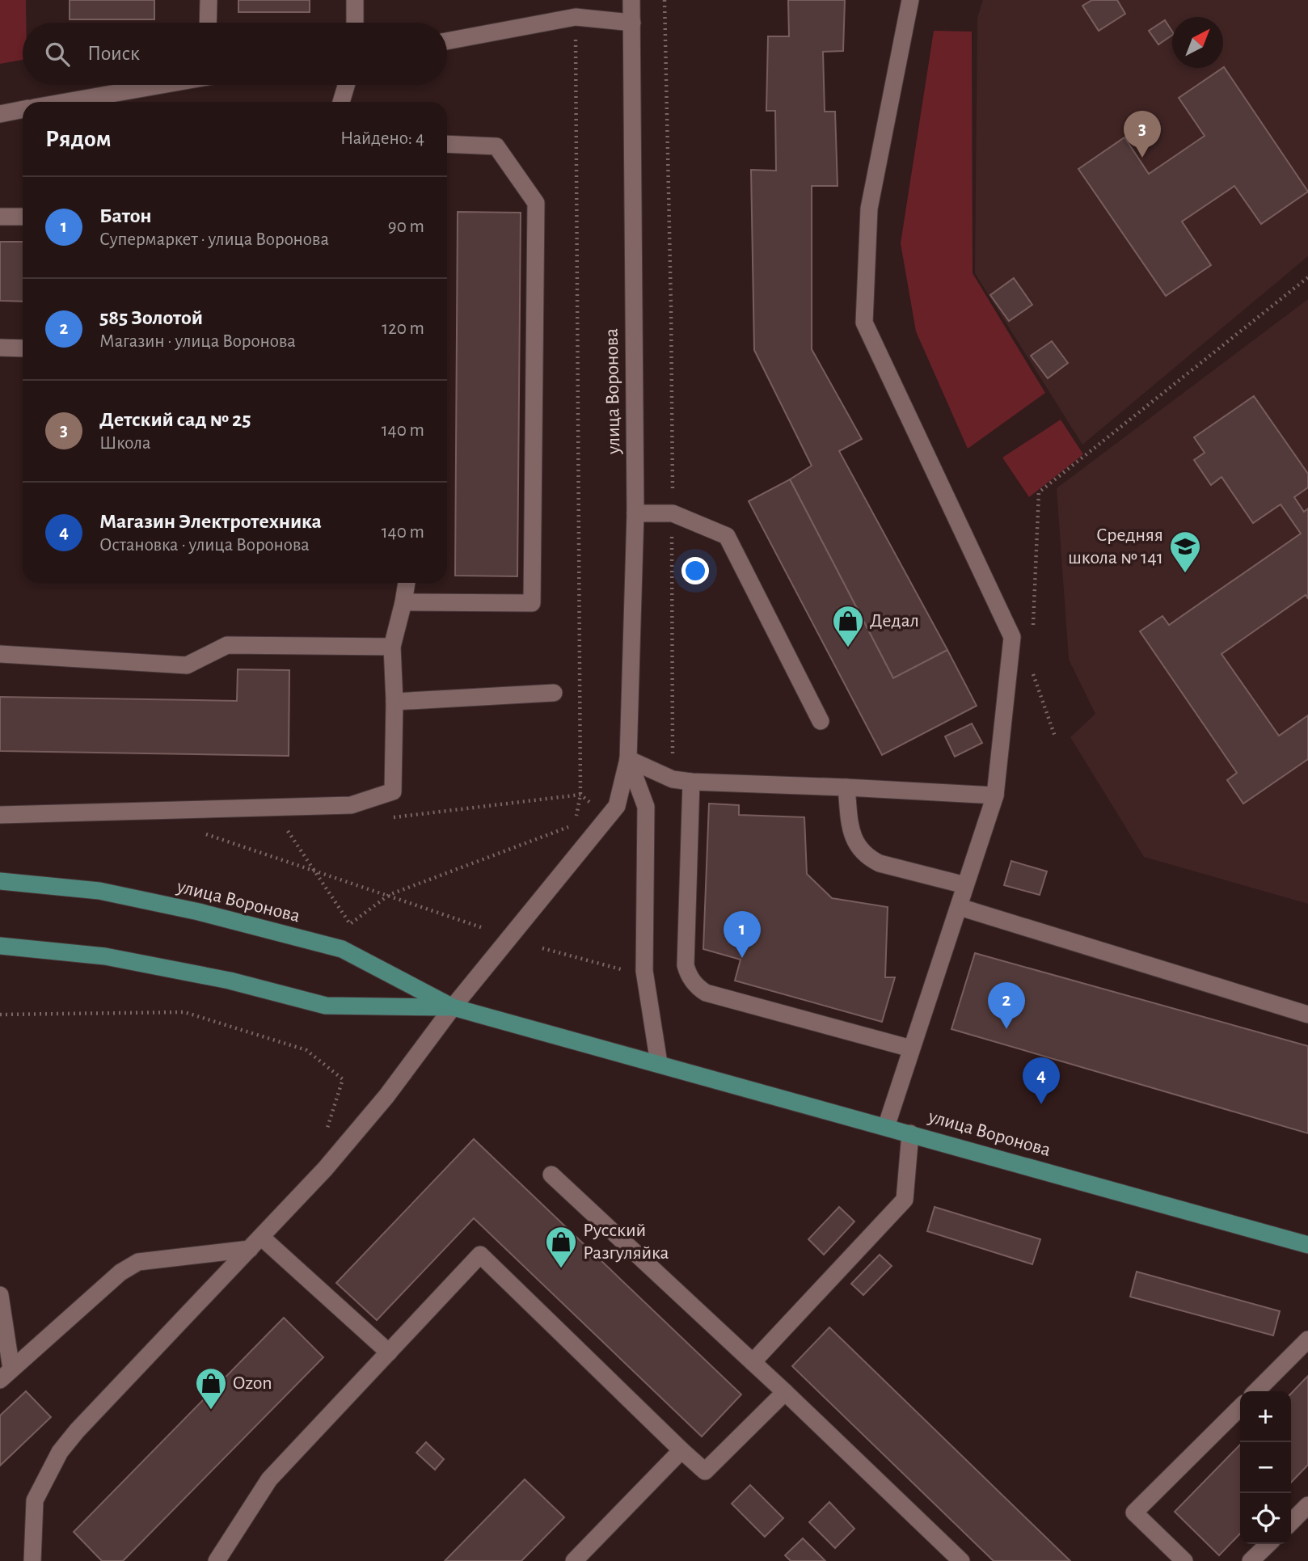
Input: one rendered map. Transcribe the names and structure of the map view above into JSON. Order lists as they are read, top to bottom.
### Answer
{
  "streets": {
    "main road": ["улица Воронова"]
  },
  "places": {
    "school or university": ["Средняя школа № 141"],
    "shop": ["Дедал", "Русский Разгуляйка", "Ozon"]
  },
  "north": "top right",
  "page": {
    "search": "Поиск",
    "heading": ["Рядом", "Найдено: 4"],
    "pins": [
      "3",
      "1",
      "2",
      "4"
    ],
    "list": [
      {
        "mark": "1",
        "name": "Батон",
        "note": "Супермаркет · улица Воронова",
        "value": "90 m"
      },
      {
        "mark": "2",
        "name": "585 Золотой",
        "note": "Магазин · улица Воронова",
        "value": "120 m"
      },
      {
        "mark": "3",
        "name": "Детский сад № 25",
        "note": "Школа",
        "value": "140 m"
      },
      {
        "mark": "4",
        "name": "Магазин Электротехника",
        "note": "Остановка · улица Воронова",
        "value": "140 m"
      }
    ],
    "map_buttons": ["+", "−"]
  }
}
